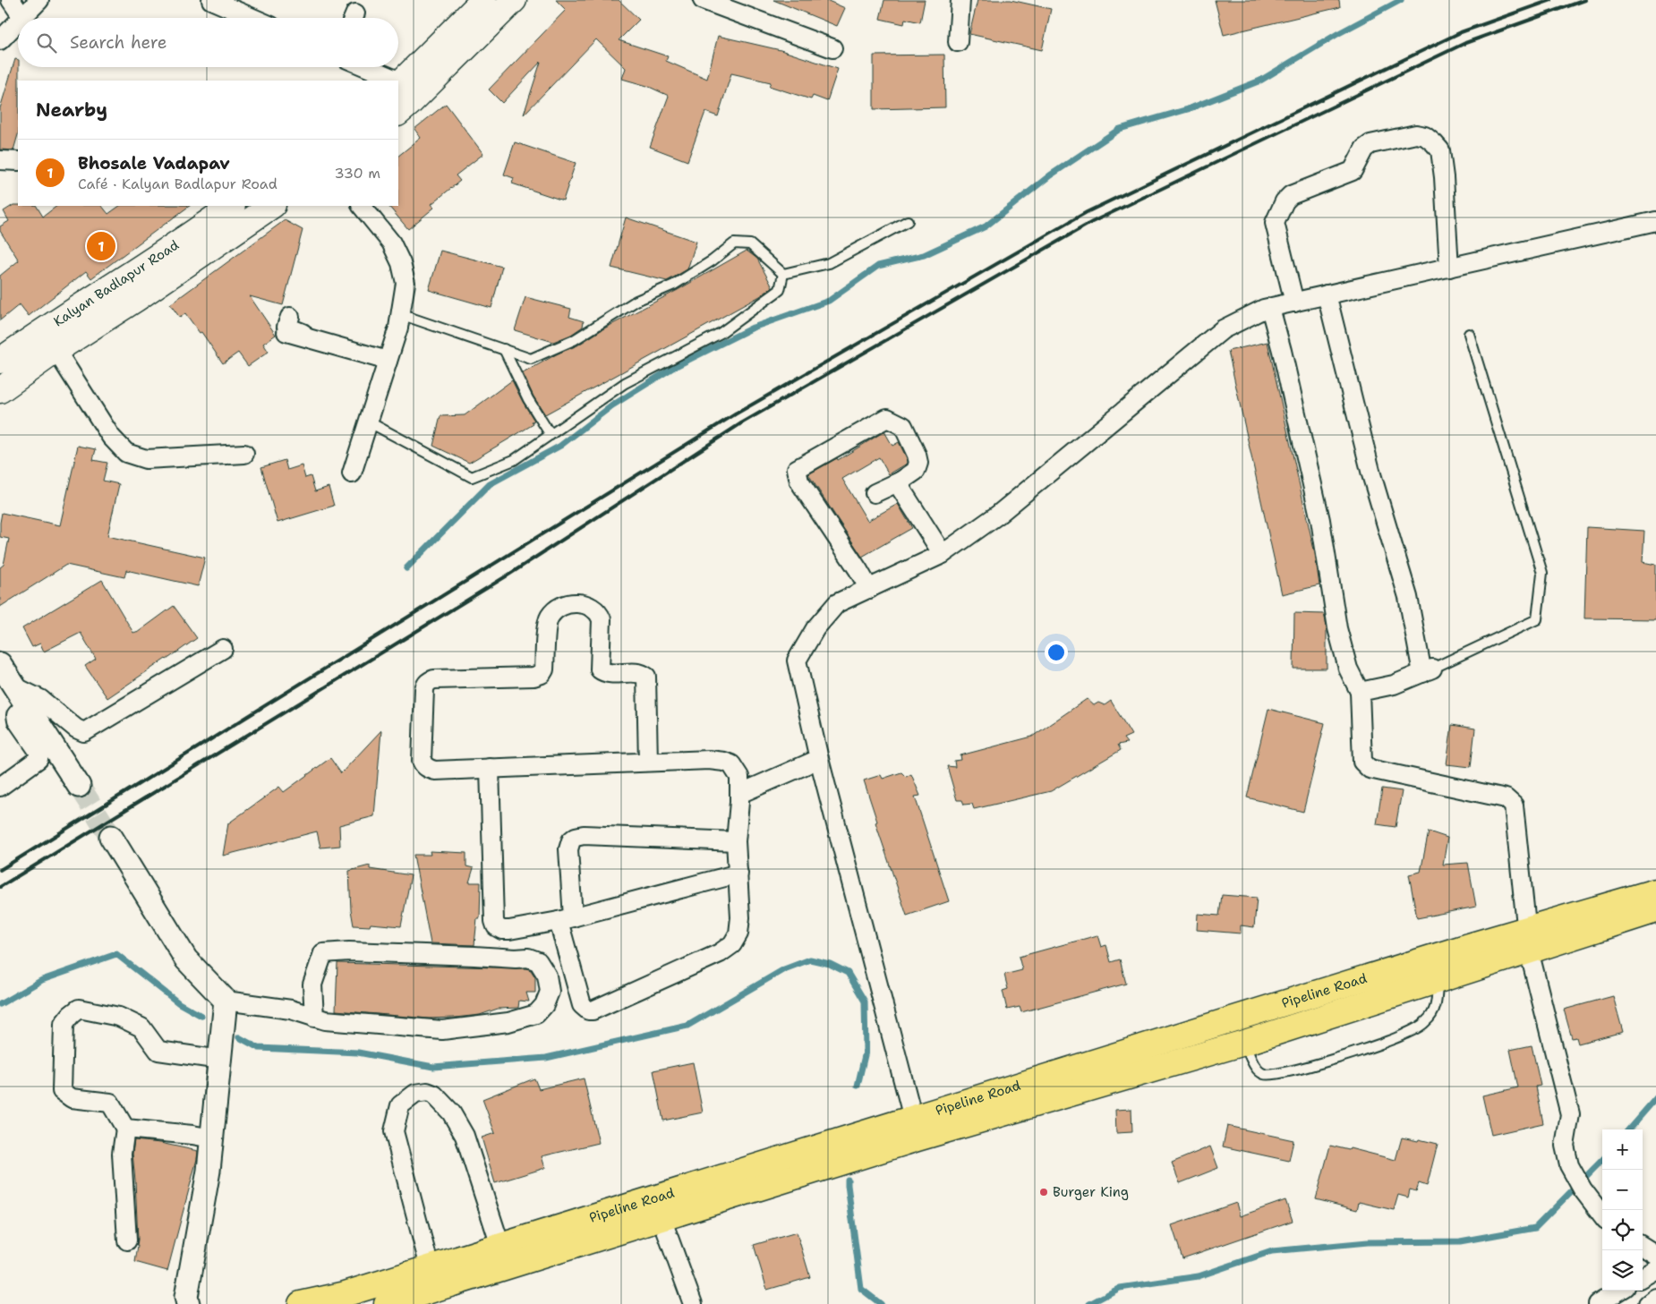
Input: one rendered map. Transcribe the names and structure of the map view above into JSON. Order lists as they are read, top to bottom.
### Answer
{
  "streets": {
    "main road": ["Kalyan Badlapur Road", "Pipeline Road"]
  },
  "places": ["Burger King"],
  "page": {
    "search": "Search here",
    "heading": "Nearby",
    "list": [
      {
        "mark": "1",
        "name": "Bhosale Vadapav",
        "note": "Café · Kalyan Badlapur Road",
        "value": "330 m"
      }
    ],
    "pins": "1",
    "map_buttons": ["+", "−"]
  }
}
